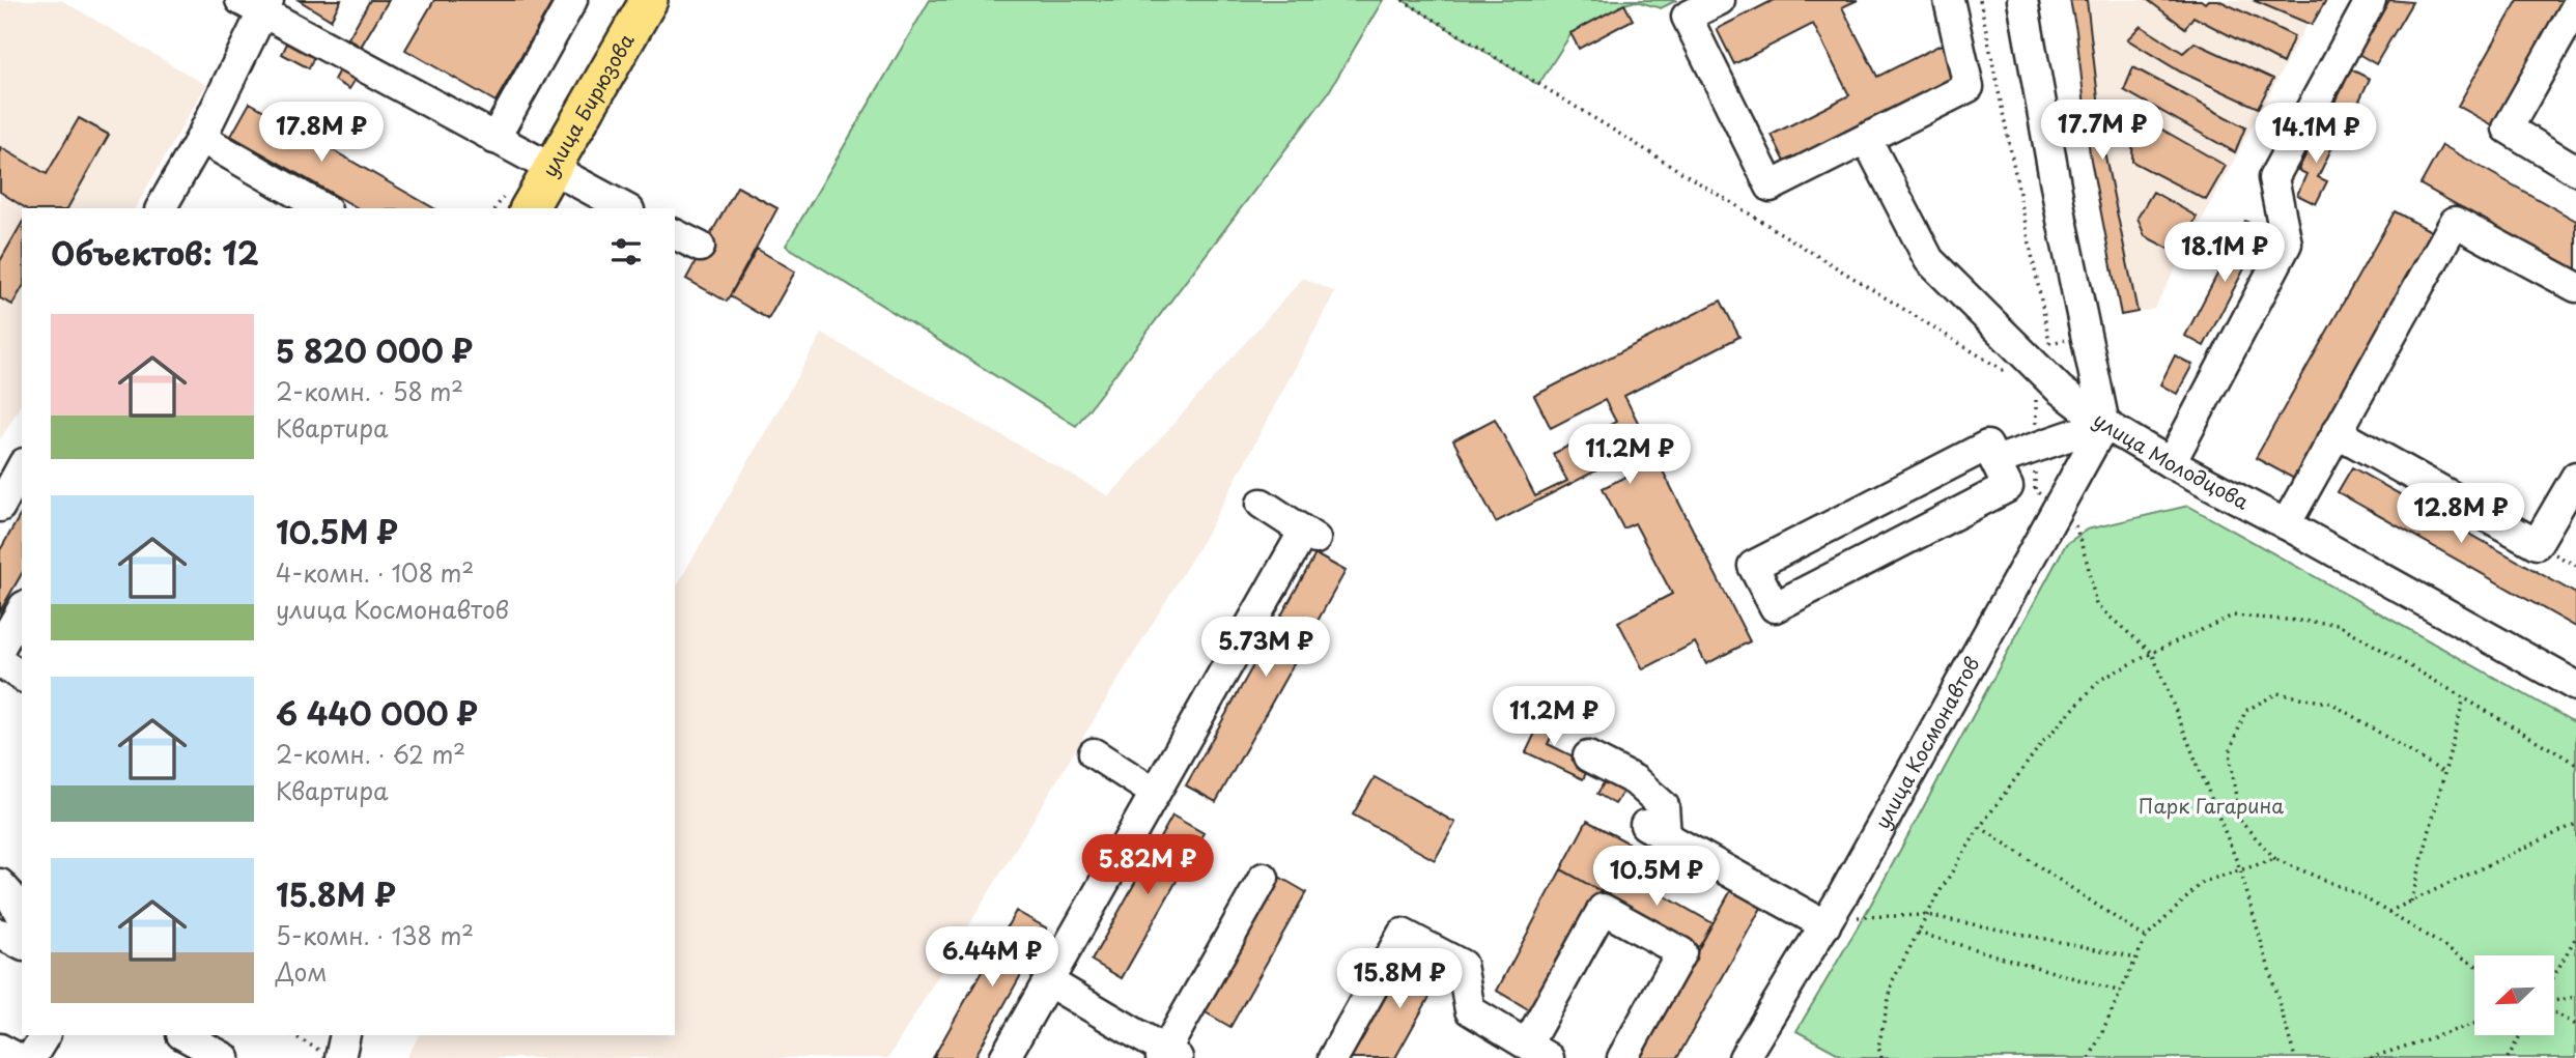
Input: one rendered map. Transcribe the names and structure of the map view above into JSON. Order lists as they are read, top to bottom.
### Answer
{
  "streets": {
    "main road": ["улица Бирюзова"],
    "street": ["улица Молодцова", "улица Космонавтов"]
  },
  "crossings": [
    ["улица Молодцова", "улица Космонавтов"]
  ],
  "parks": ["Парк Гагарина"],
  "north": "bottom left",
  "page": {
    "price": [
      "17.7M ₽",
      "17.8M ₽",
      "14.1M ₽",
      "18.1M ₽",
      "11.2M ₽",
      "12.8M ₽",
      "5.73M ₽",
      "11.2M ₽",
      "5.82M ₽",
      "10.5M ₽",
      "6.44M ₽",
      "15.8M ₽"
    ],
    "heading": "Объектов: 12",
    "list": [
      {
        "name": "5 820 000 ₽",
        "note": "2-комн. · 58 m² · Квартира"
      },
      {
        "name": "10.5M ₽",
        "note": "4-комн. · 108 m² · улица Космонавтов"
      },
      {
        "name": "6 440 000 ₽",
        "note": "2-комн. · 62 m² · Квартира"
      },
      {
        "name": "15.8M ₽",
        "note": "5-комн. · 138 m² · Дом"
      }
    ]
  }
}
